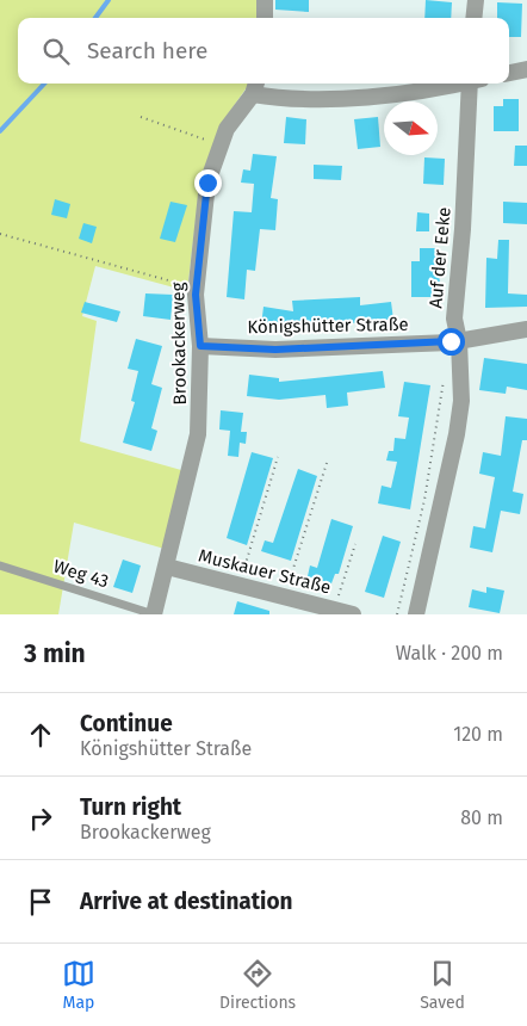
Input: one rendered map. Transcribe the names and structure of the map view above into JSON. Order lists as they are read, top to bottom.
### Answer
{
  "streets": {
    "street": [
      "Auf der Eeke",
      "Königshütter Straße",
      "Brookackerweg",
      "Muskauer Straße"
    ],
    "lane": ["Weg 43"]
  },
  "crossings": [
    ["Auf der Eeke", "Königshütter Straße"],
    ["Königshütter Straße", "Brookackerweg"],
    ["Brookackerweg", "Muskauer Straße"],
    ["Brookackerweg", "Weg 43"]
  ],
  "north": "right",
  "page": {
    "search": "Search here",
    "heading": ["3 min", "Walk · 200 m"],
    "list": [
      ["Continue", "Königshütter Straße", "120 m"],
      ["Turn right", "Brookackerweg", "80 m"],
      "Arrive at destination"
    ],
    "nav": ["Map", "Directions", "Saved"]
  }
}
